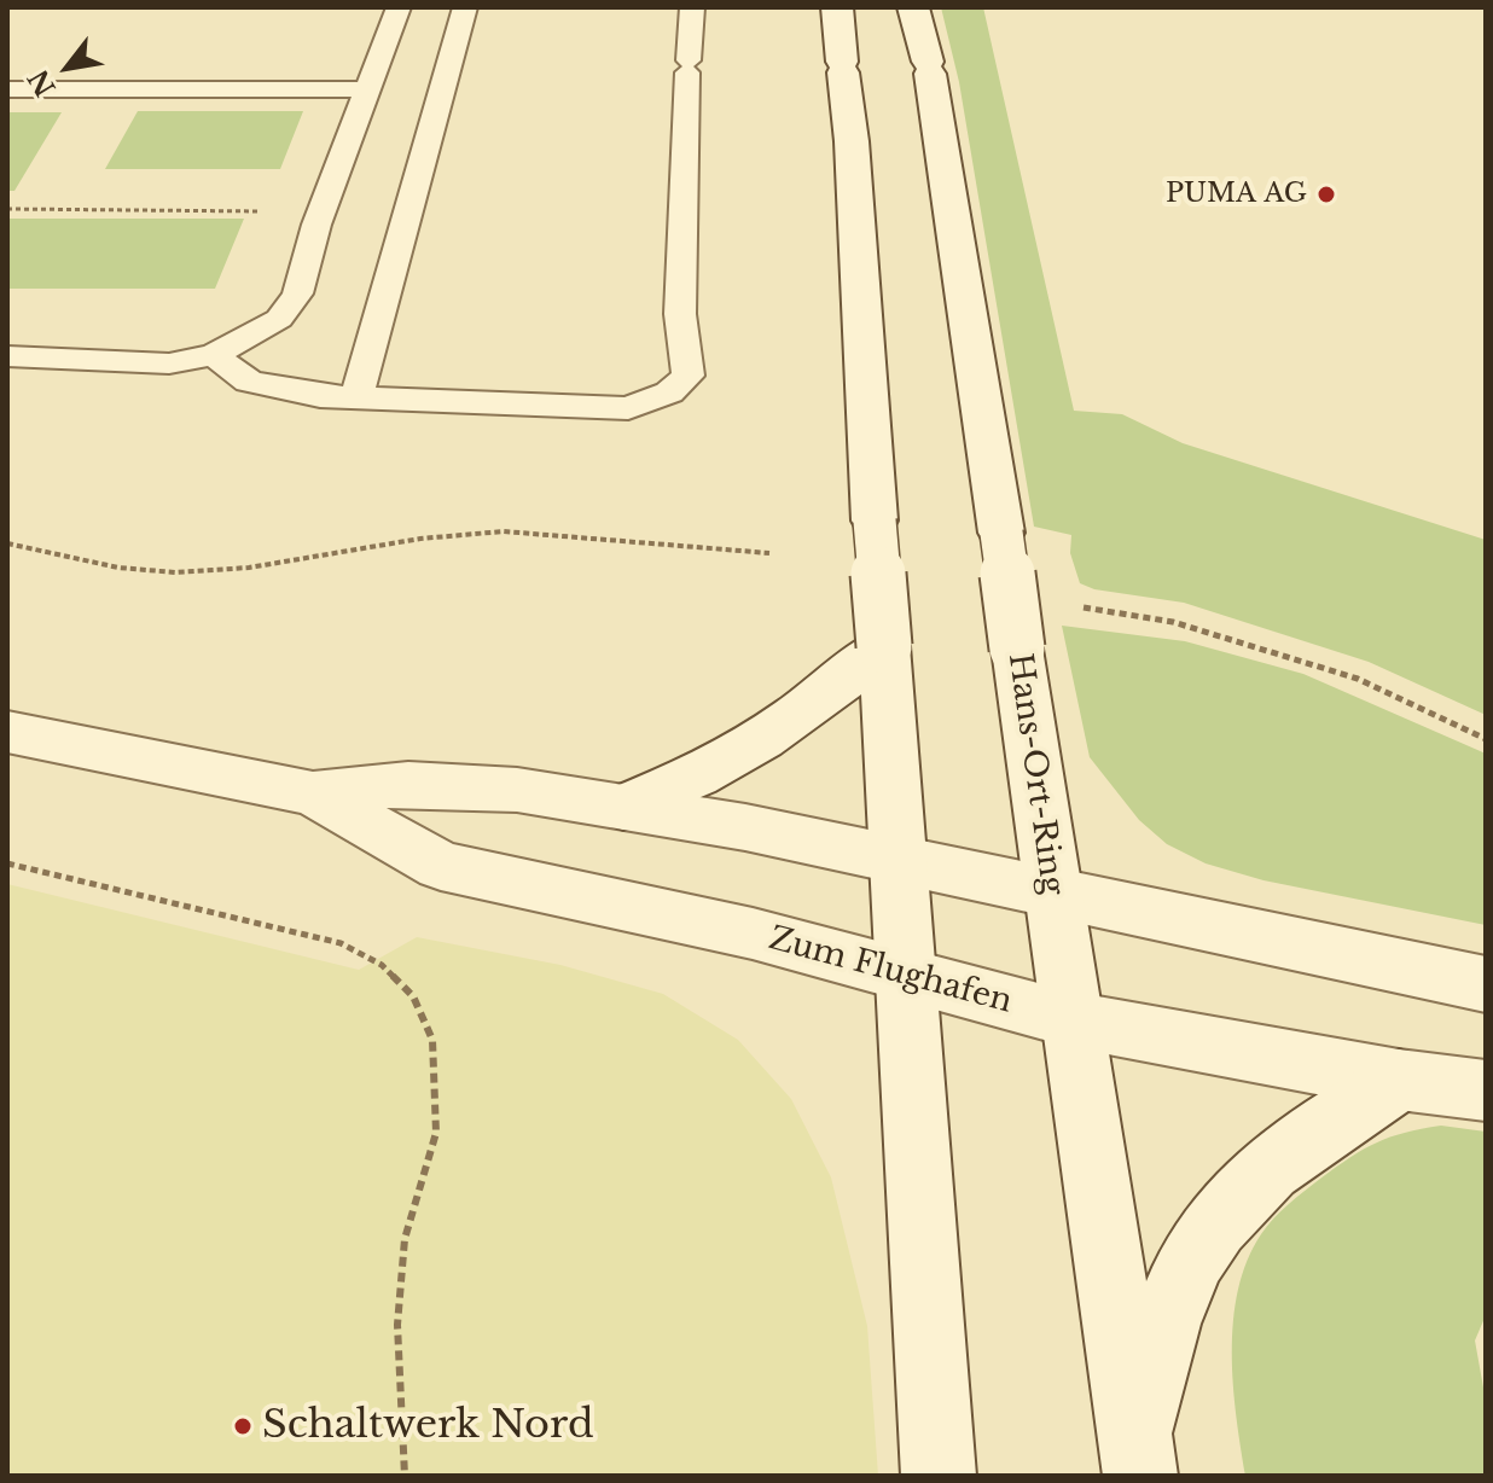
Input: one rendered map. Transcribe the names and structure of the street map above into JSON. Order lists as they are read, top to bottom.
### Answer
{
  "streets": {
    "main road": ["Hans-Ort-Ring", "Zum Flughafen"]
  },
  "crossings": [
    ["Hans-Ort-Ring", "Zum Flughafen"]
  ],
  "places": ["PUMA AG", "Schaltwerk Nord"],
  "north": "bottom left"
}
